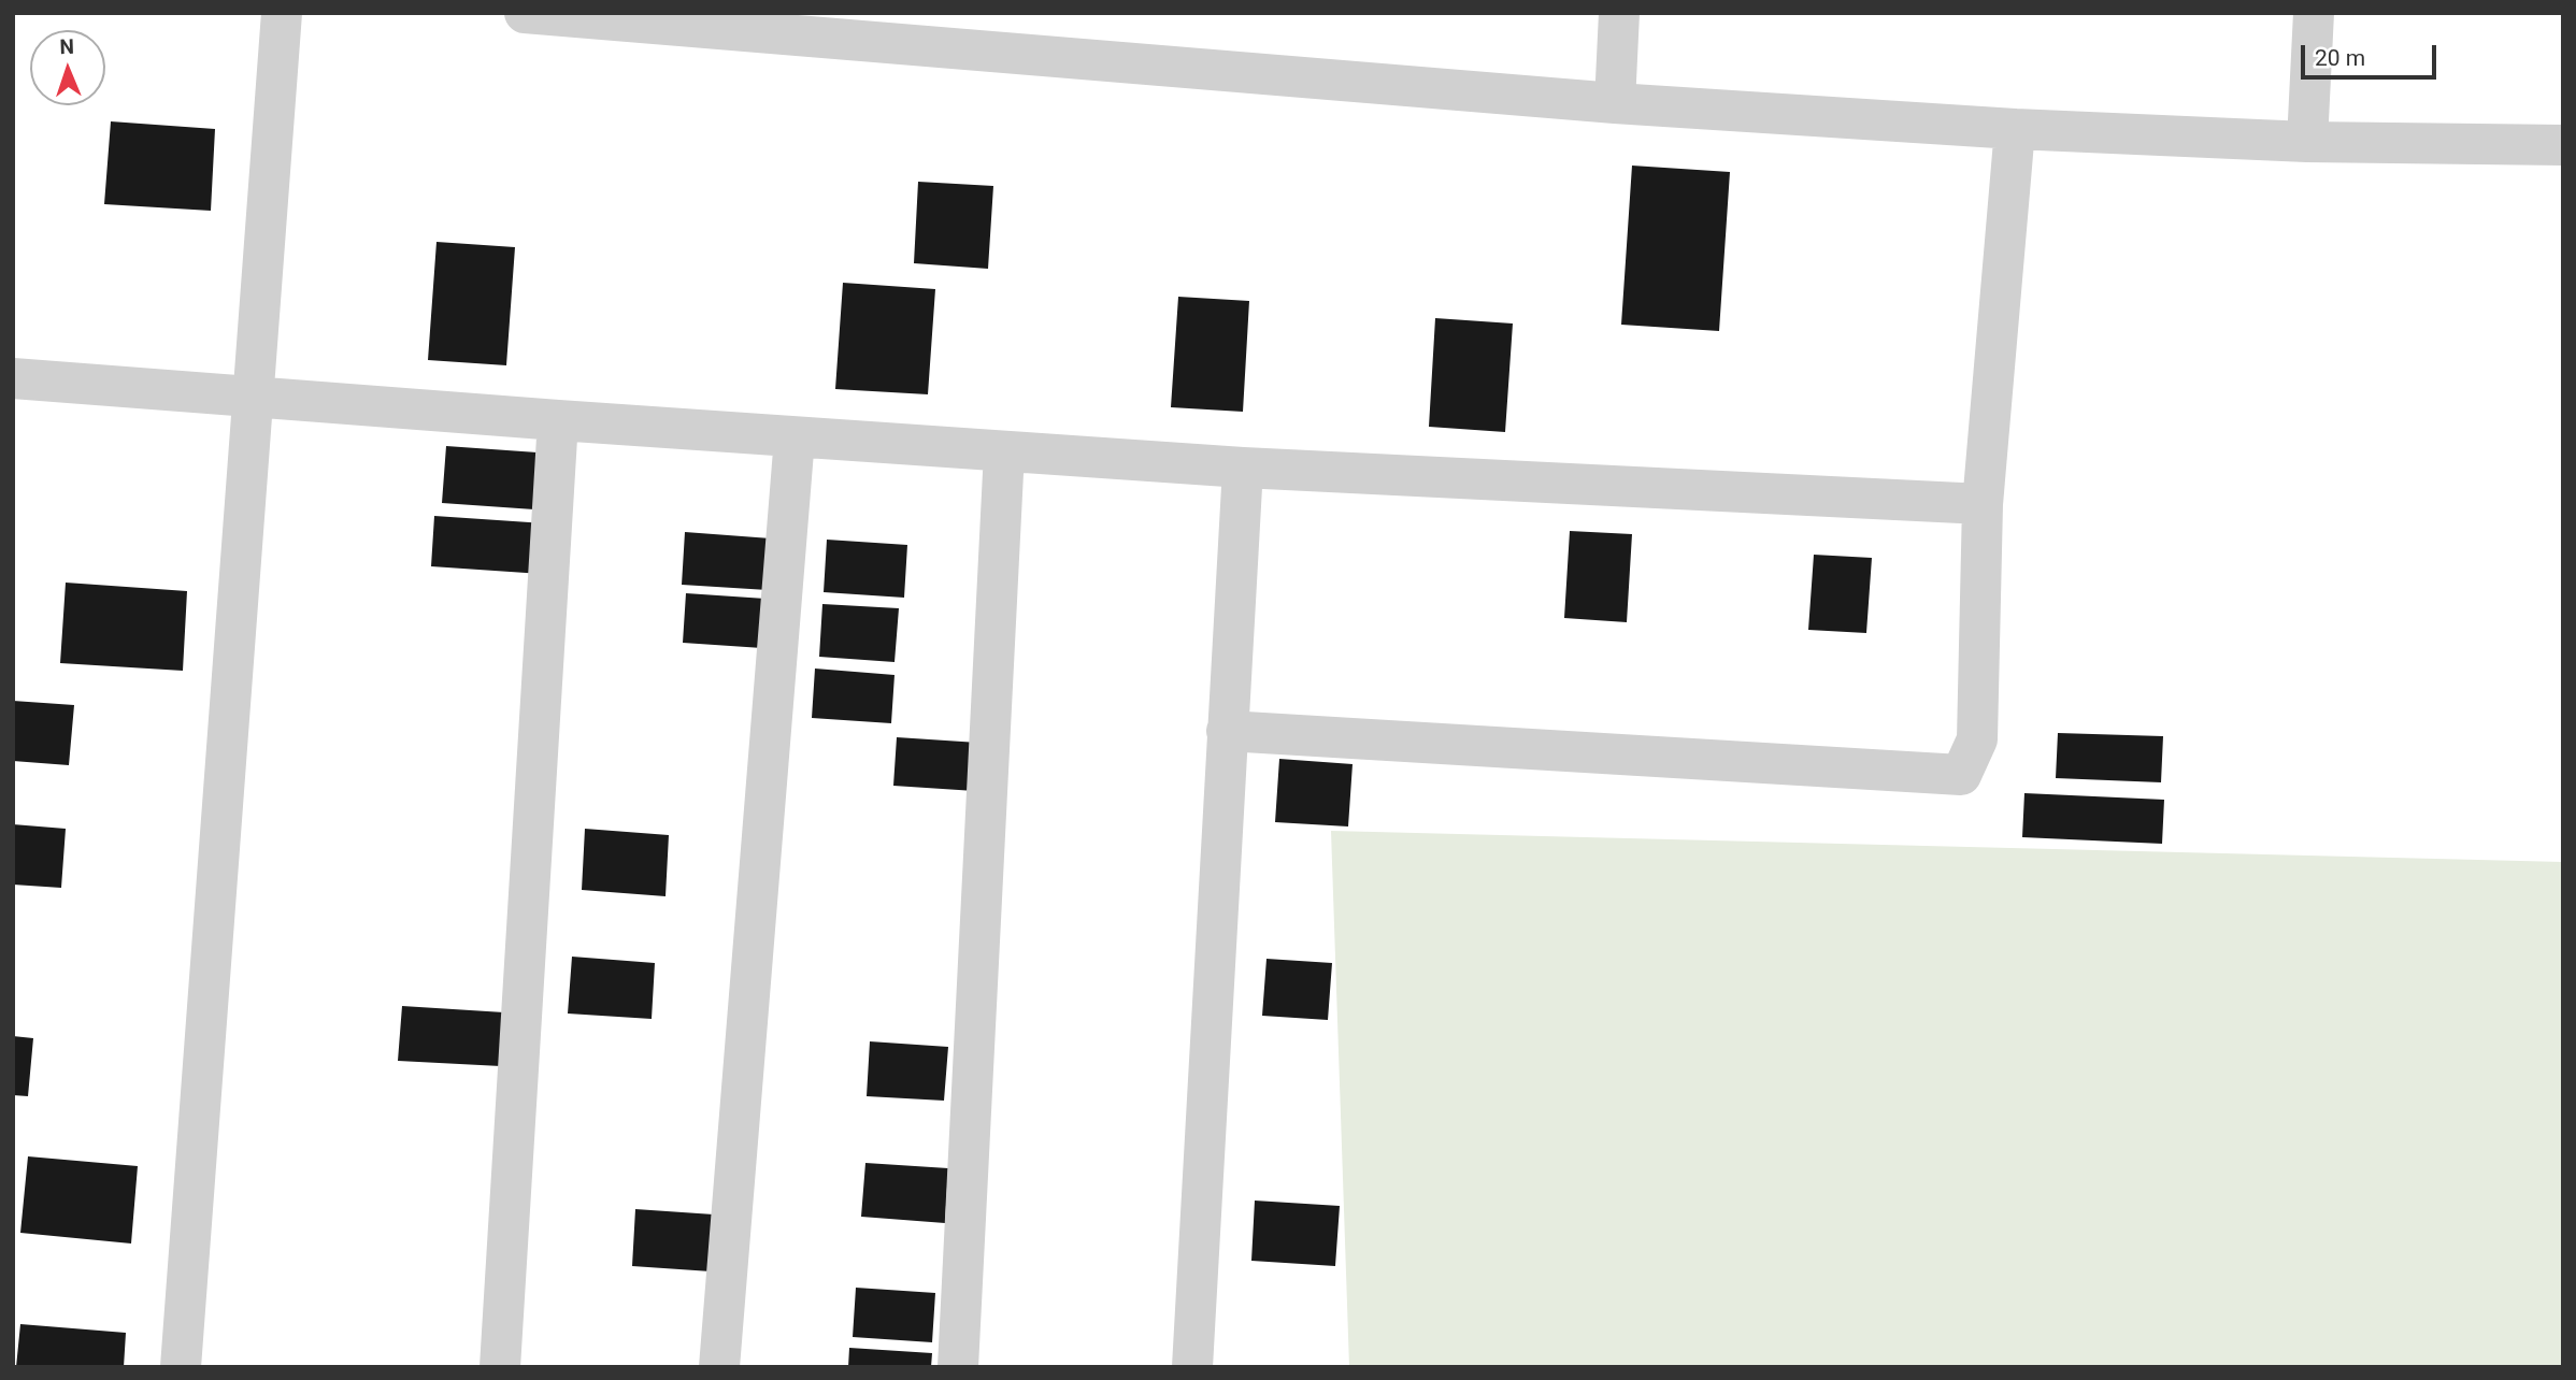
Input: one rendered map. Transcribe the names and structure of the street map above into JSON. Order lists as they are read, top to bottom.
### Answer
{
  "scale_bar": "20 m",
  "north": "top"
}
